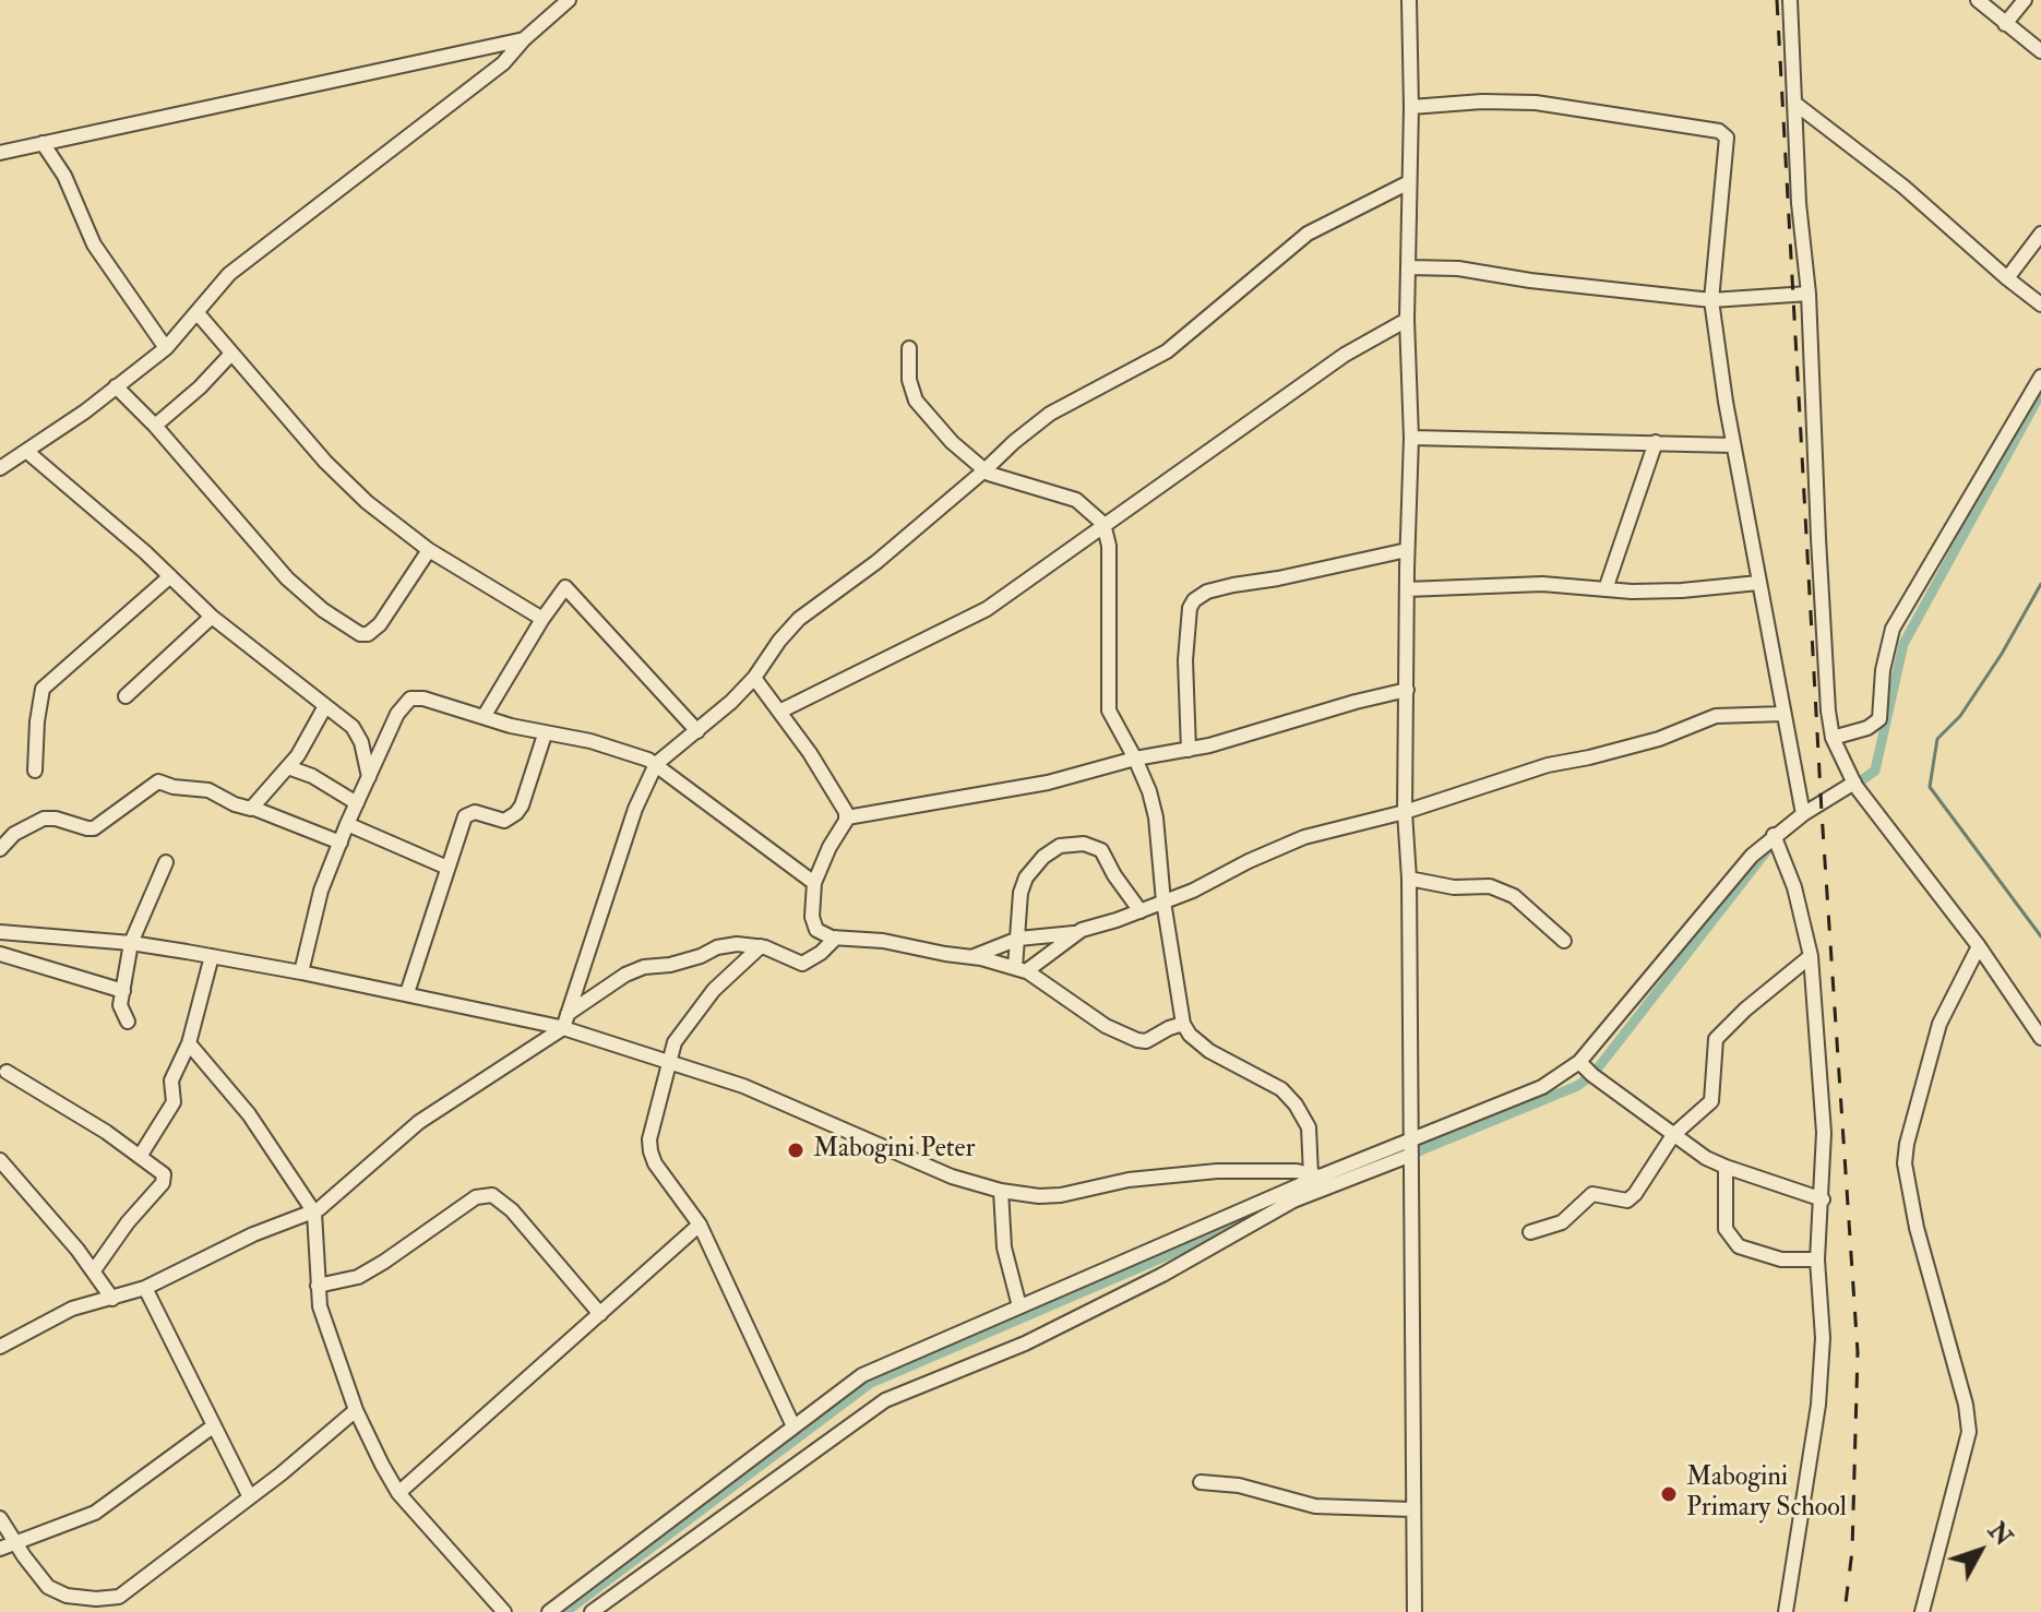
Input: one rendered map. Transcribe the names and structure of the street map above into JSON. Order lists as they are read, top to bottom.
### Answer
{
  "places": ["Mabogini Peter", "Mabogini Primary School"],
  "north": "top right"
}
